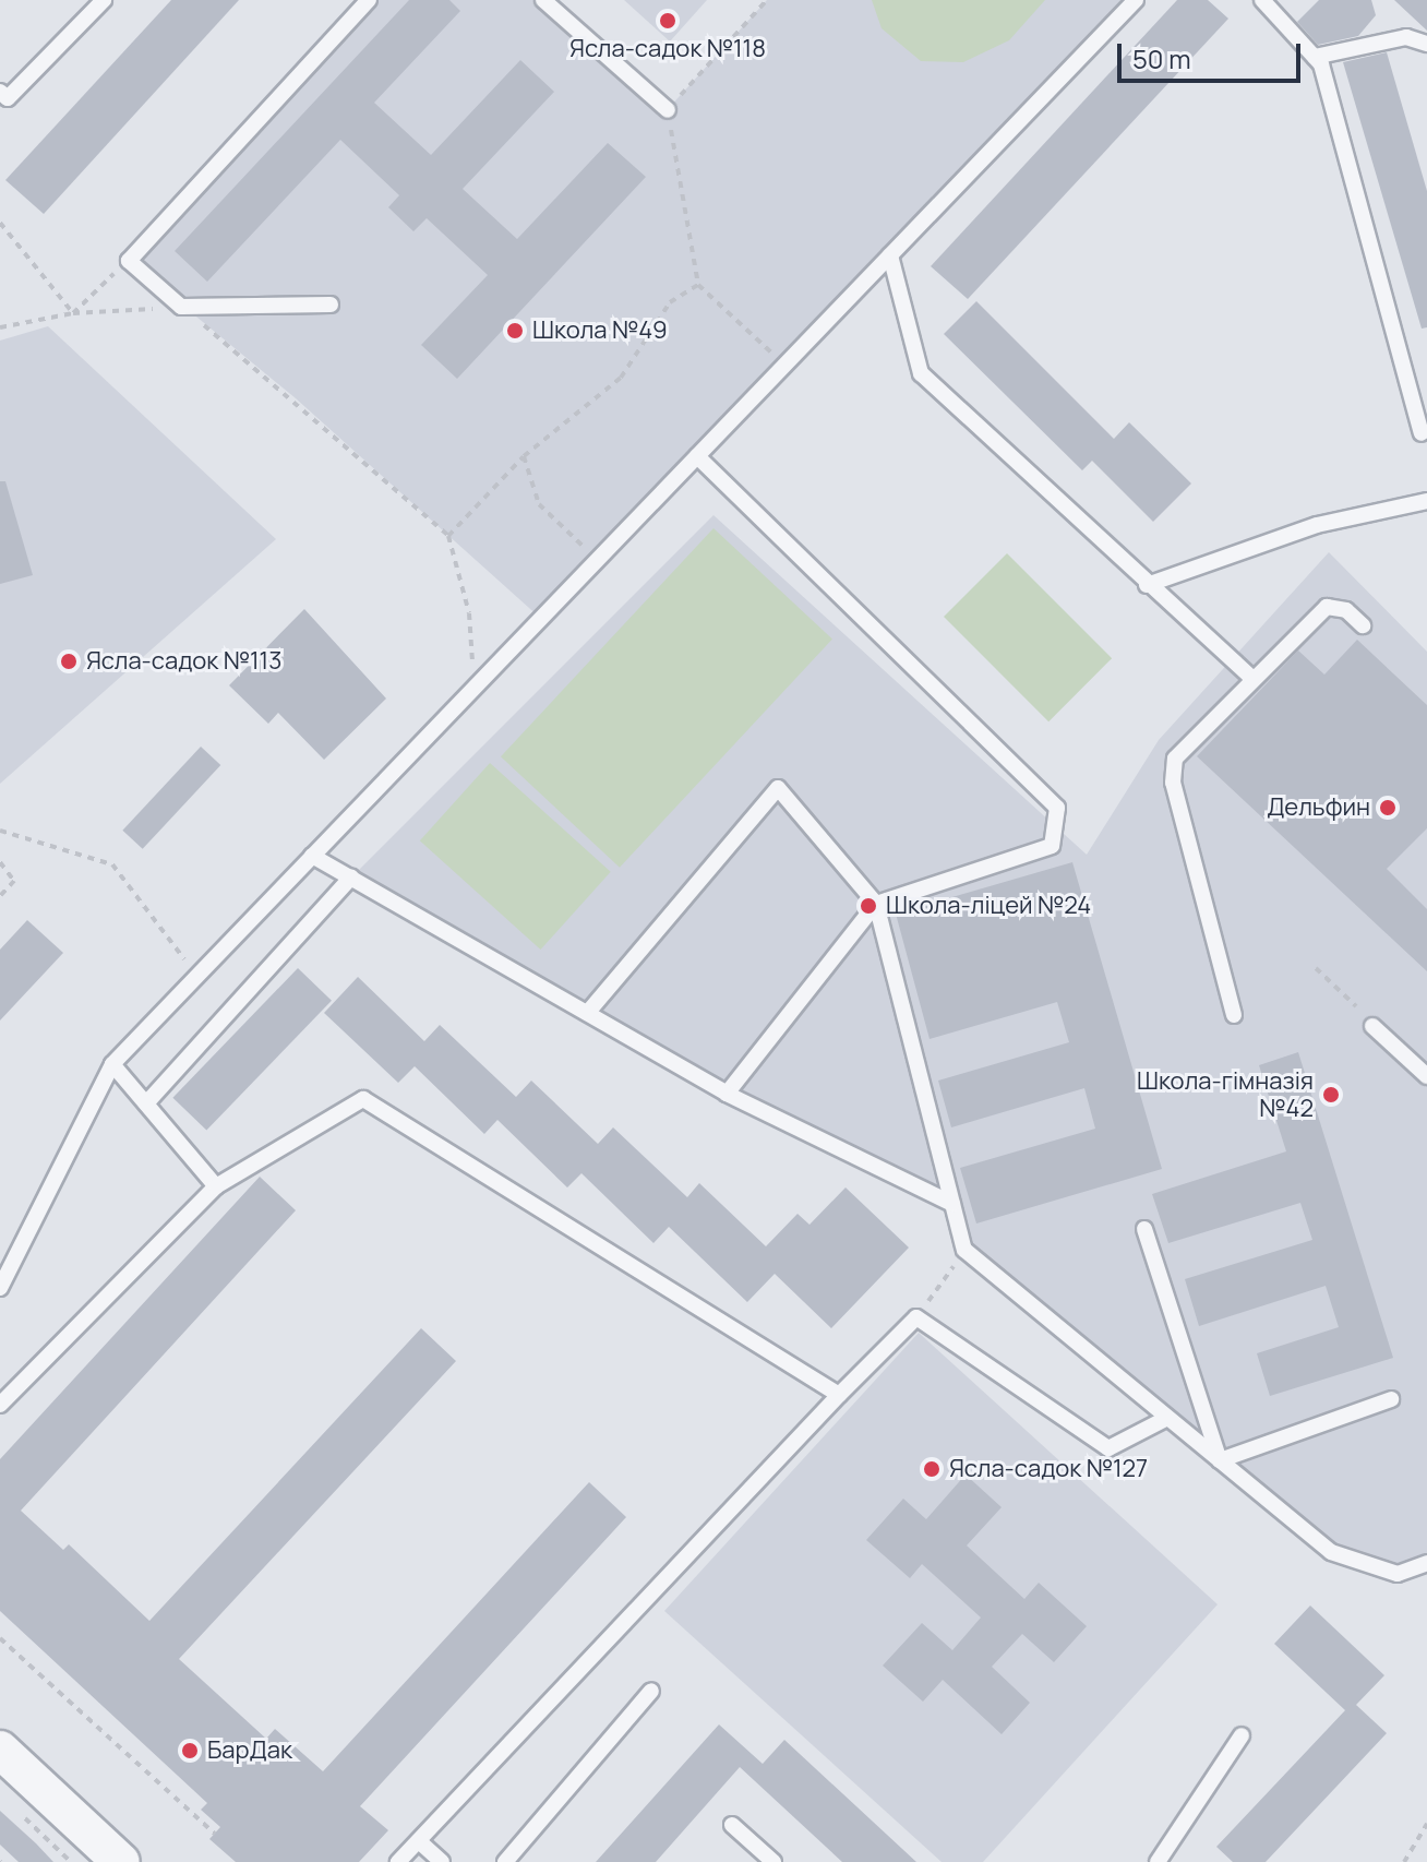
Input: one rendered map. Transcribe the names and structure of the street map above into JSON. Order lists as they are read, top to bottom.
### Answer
{
  "places": [
    "Ясла-садок №118",
    "Школа №49",
    "Ясла-садок №113",
    "Дельфин",
    "Школа-ліцей №24",
    "Школа-гімназія №42",
    "Ясла-садок №127",
    "БарДак"
  ],
  "scale_bar": "50 m"
}
